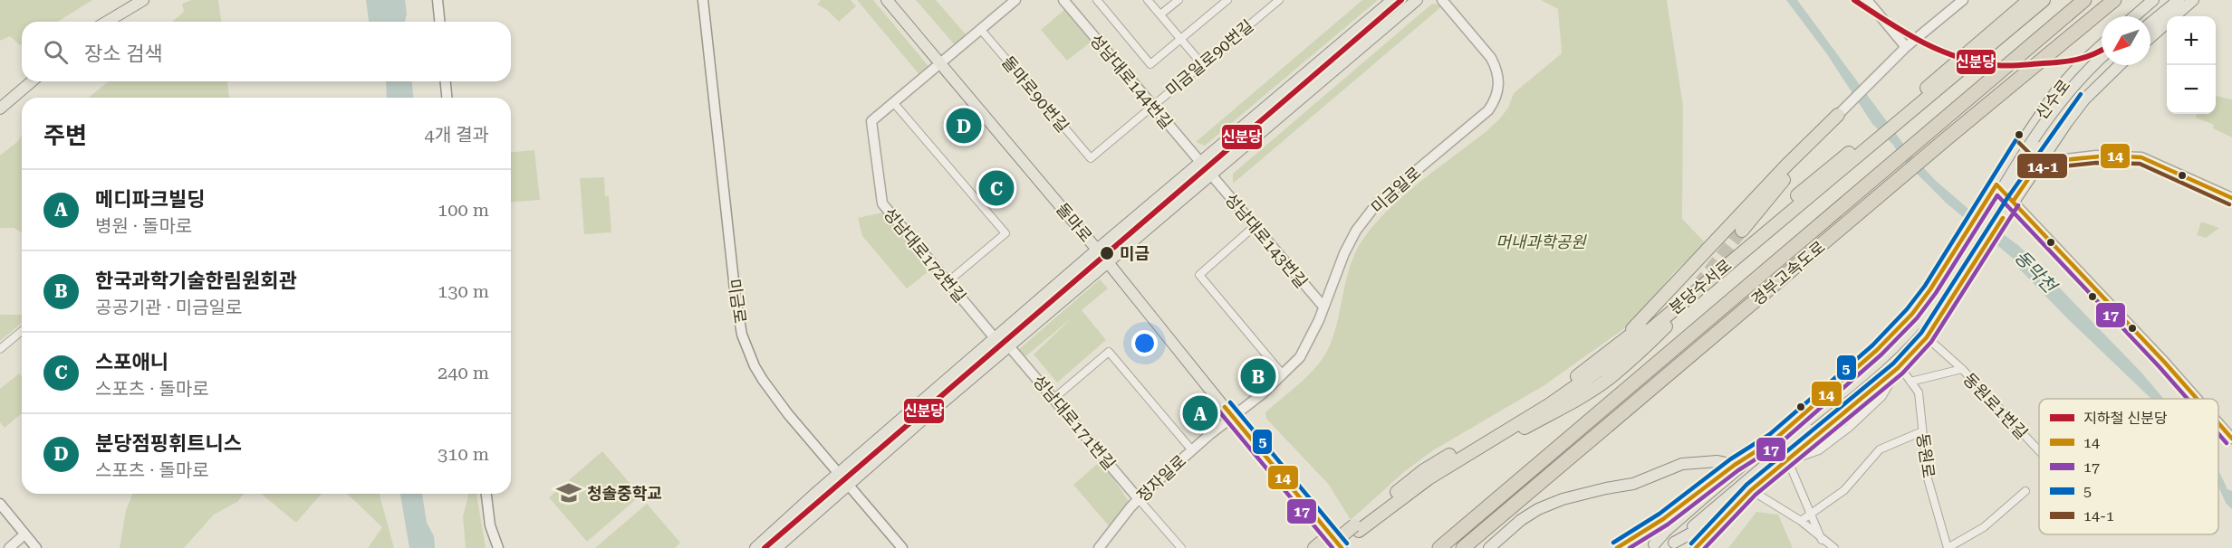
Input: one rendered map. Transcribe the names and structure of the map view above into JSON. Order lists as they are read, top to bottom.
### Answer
{
  "streets": {
    "highway": ["경부고속도로", "분당수서로"],
    "main road": ["신수로", "돌마로"],
    "street": [
      "미금일로90번길",
      "성남대로144번길",
      "돌마로90번길",
      "미금일로",
      "성남대로143번길",
      "성남대로172번길",
      "미금로",
      "동원로1번길",
      "성남대로171번길",
      "동원로",
      "정자일로"
    ]
  },
  "crossings": [
    ["미금일로90번길", "성남대로144번길"],
    ["미금일로90번길", "돌마로90번길"],
    ["신수로", "동원로"],
    ["미금일로", "돌마로"],
    ["미금일로", "성남대로143번길"],
    ["미금일로", "정자일로"],
    ["돌마로", "성남대로172번길"],
    ["돌마로", "분당수서로"],
    ["돌마로", "정자일로"],
    ["동원로1번길", "동원로"],
    ["성남대로171번길", "정자일로"]
  ],
  "water": ["동막천"],
  "parks": ["머내과학공원"],
  "places": {
    "other": ["미금"],
    "school or university": ["청솔중학교"]
  },
  "lines": [
    "metro line 신분당",
    "transit line 5",
    "transit line 14-1",
    "transit line 14",
    "transit line 17"
  ],
  "legend": [
    "지하철 신분당",
    "14",
    "17",
    "5",
    "14-1"
  ],
  "north": "bottom left",
  "page": {
    "map_buttons": ["+", "−"],
    "search": "장소 검색",
    "heading": ["주변", "4개 결과"],
    "pins": [
      "D",
      "C",
      "B",
      "A"
    ],
    "list": [
      {
        "mark": "A",
        "name": "메디파크빌딩",
        "note": "병원 · 돌마로",
        "value": "100 m"
      },
      {
        "mark": "B",
        "name": "한국과학기술한림원회관",
        "note": "공공기관 · 미금일로",
        "value": "130 m"
      },
      {
        "mark": "C",
        "name": "스포애니",
        "note": "스포츠 · 돌마로",
        "value": "240 m"
      },
      {
        "mark": "D",
        "name": "분당점핑휘트니스",
        "note": "스포츠 · 돌마로",
        "value": "310 m"
      }
    ]
  }
}
